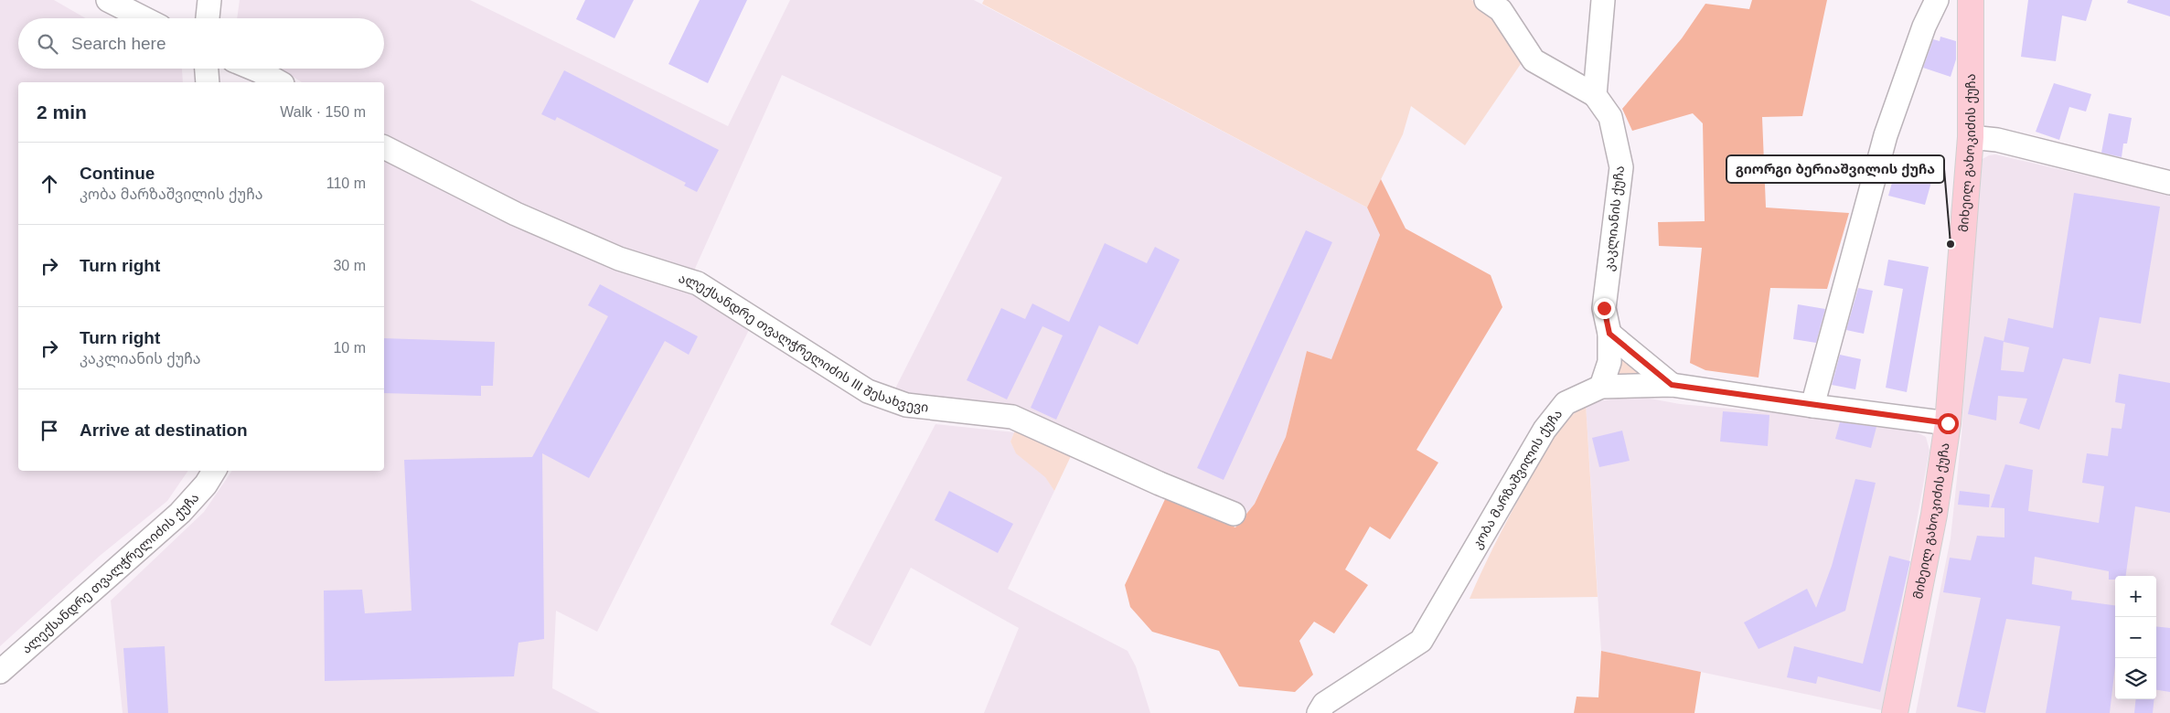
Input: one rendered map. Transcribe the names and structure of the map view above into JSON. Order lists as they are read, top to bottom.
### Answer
{
  "streets": {
    "main road": ["მიხეილ გახოკიძის ქუჩა"],
    "street": [
      "კაკლიანის ქუჩა",
      "ალექსანდრე თვალჭრელიძის III შესახვევი",
      "კობა მარზაშვილის ქუჩა",
      "ალექსანდრე თვალჭრელიძის ქუჩა"
    ]
  },
  "crossings": [
    ["მიხეილ გახოკიძის ქუჩა", "კობა მარზაშვილის ქუჩა"],
    ["კაკლიანის ქუჩა", "კობა მარზაშვილის ქუჩა"]
  ],
  "places": ["გიორგი ბერიაშვილის ქუჩა"],
  "page": {
    "search": "Search here",
    "heading": ["2 min", "Walk · 150 m"],
    "list": [
      ["Continue", "კობა მარზაშვილის ქუჩა", "110 m"],
      ["Turn right", "30 m"],
      ["Turn right", "კაკლიანის ქუჩა", "10 m"],
      "Arrive at destination"
    ],
    "map_buttons": ["+", "−"]
  }
}
